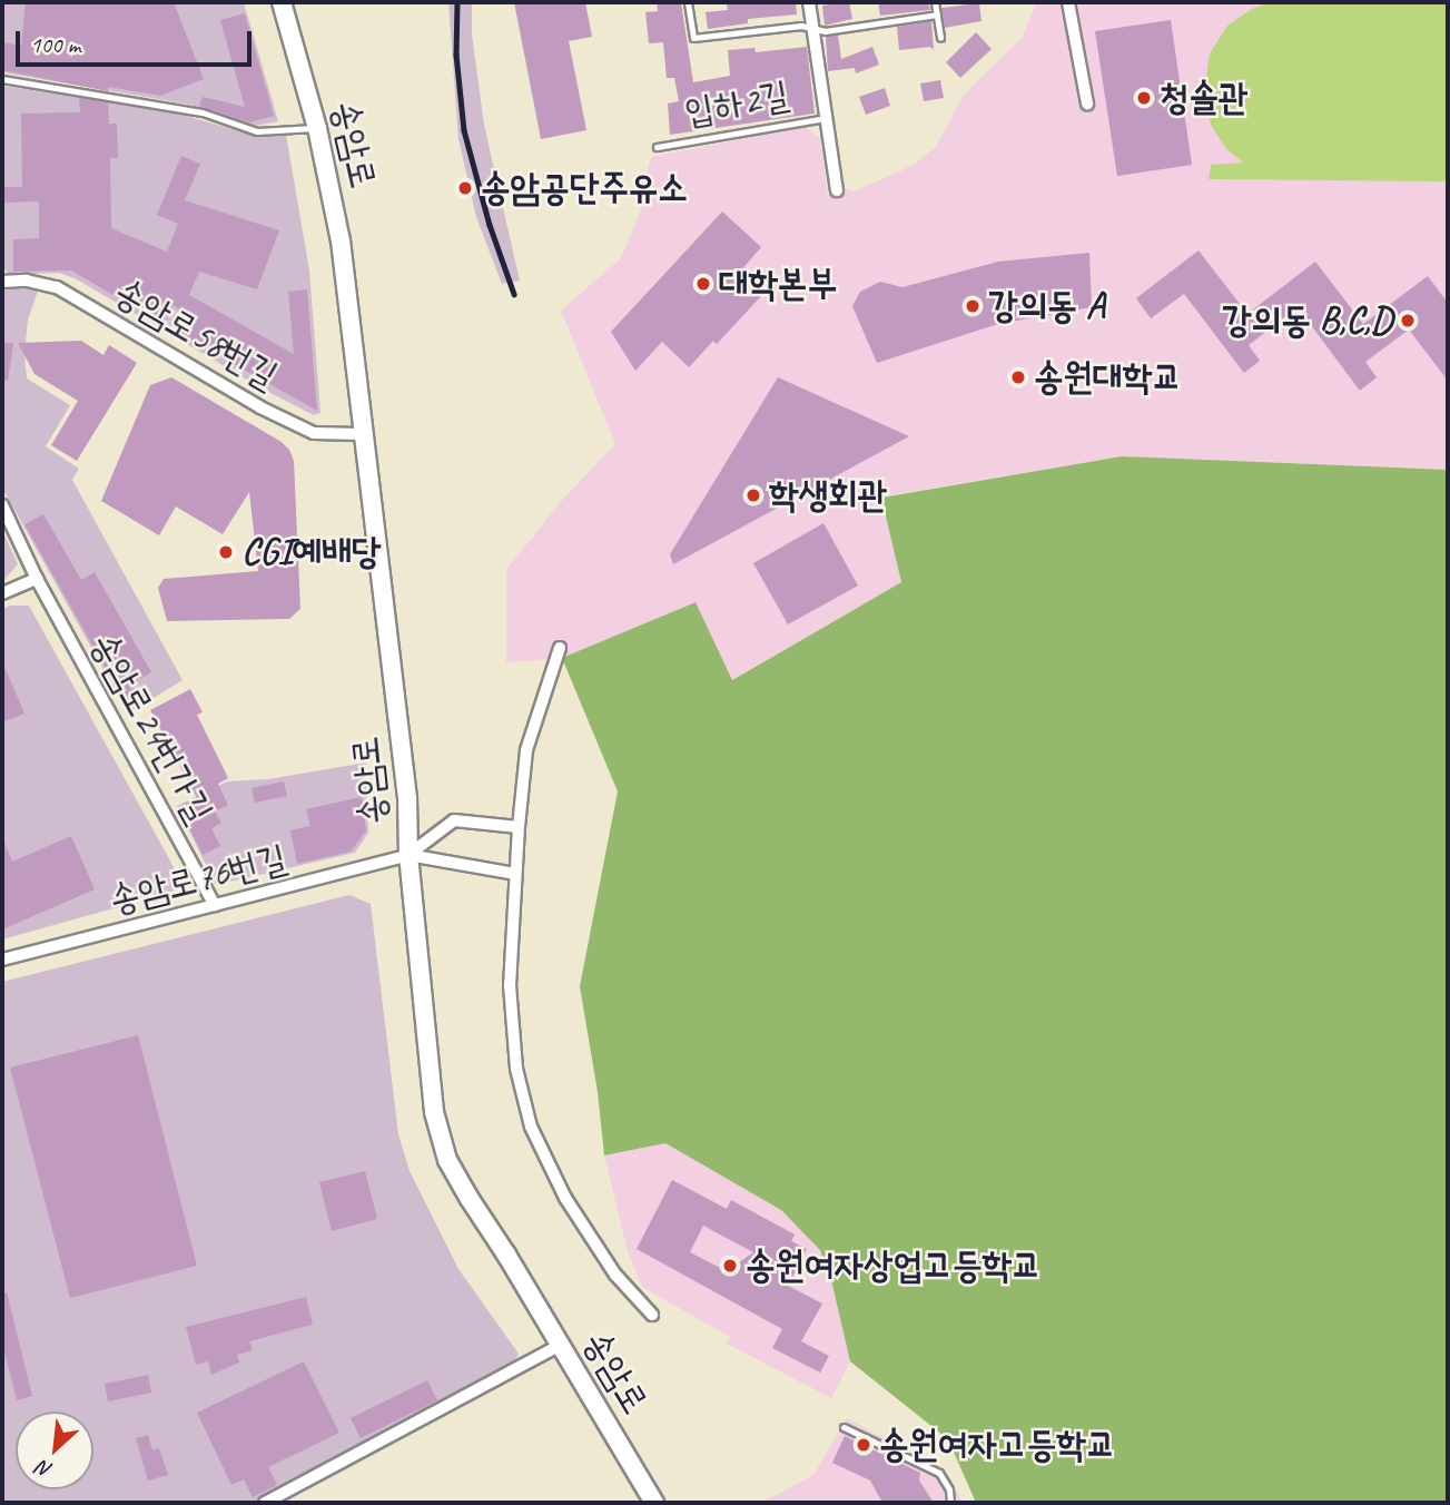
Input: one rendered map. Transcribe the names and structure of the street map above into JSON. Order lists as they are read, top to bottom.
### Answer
{
  "streets": {
    "main road": ["송암로"],
    "street": [
      "입하2길",
      "송암로58번길",
      "송암로24번가길",
      "송암로76번길"
    ]
  },
  "crossings": [
    ["송암로", "송암로58번길"],
    ["송암로", "송암로76번길"],
    ["송암로24번가길", "송암로76번길"]
  ],
  "places": [
    "청솔관",
    "송암공단주유소",
    "대학본부",
    "강의동 A",
    "강의동 B,C,D",
    "송원대학교",
    "학생회관",
    "CGI예배당",
    "송원여자상업고등학교",
    "송원여자고등학교"
  ],
  "scale_bar": "100 m",
  "north": "bottom left"
}
